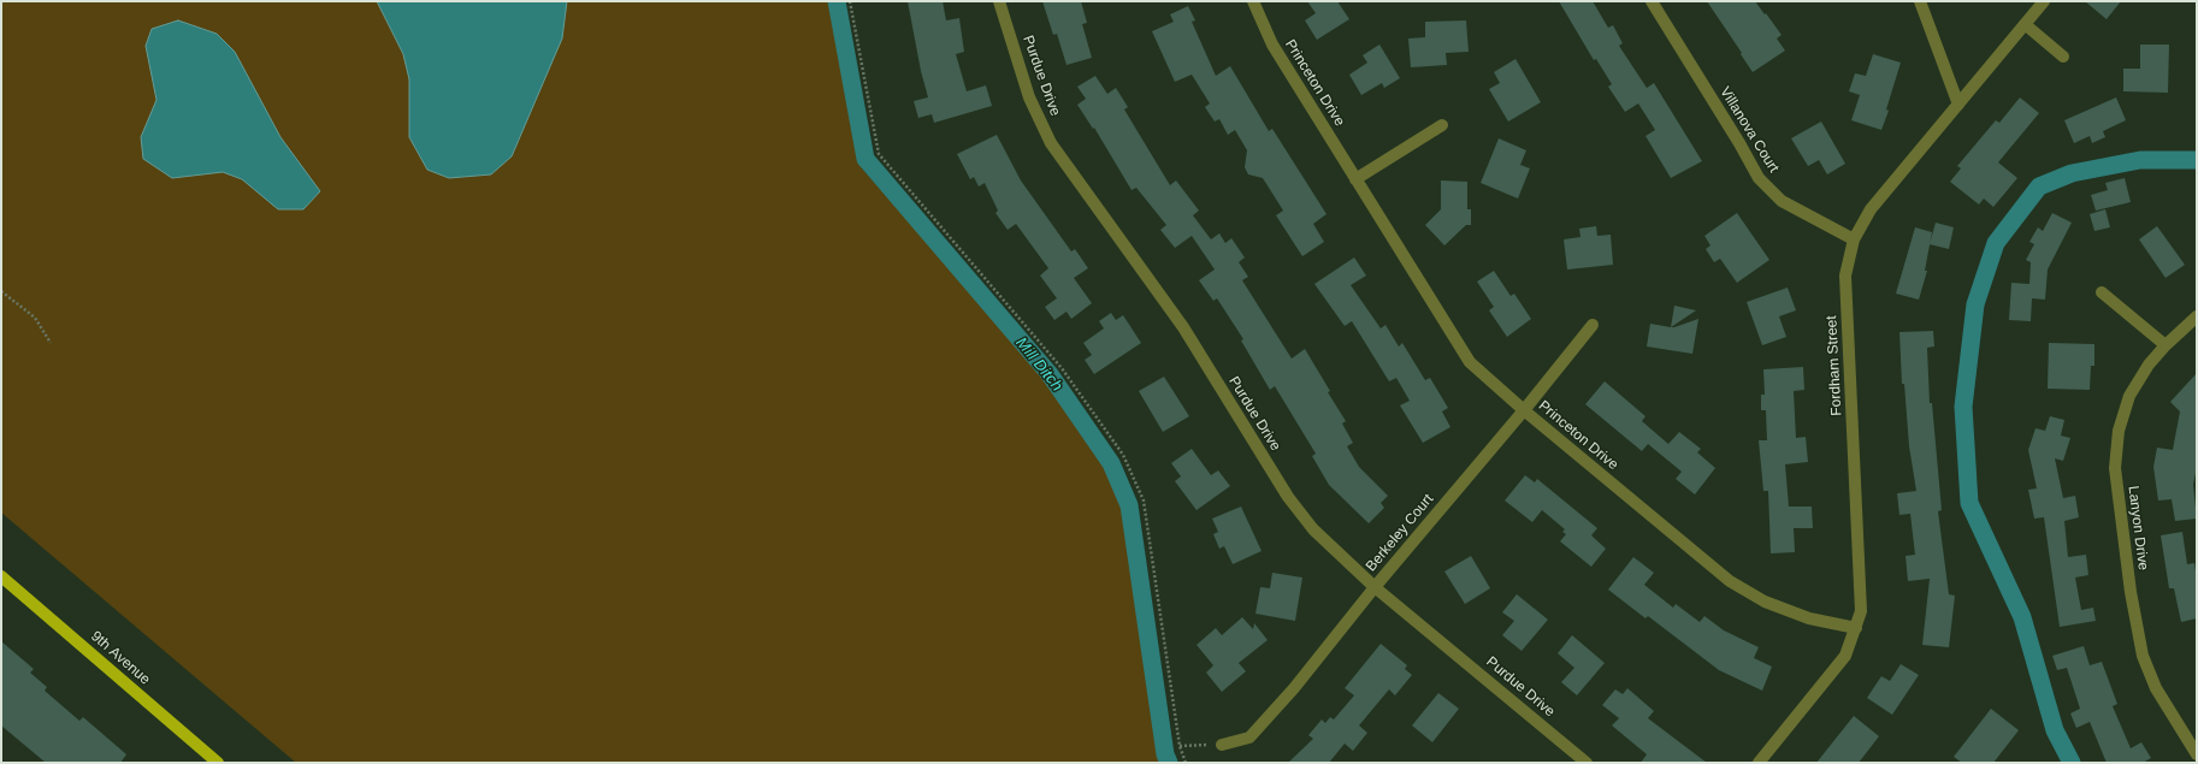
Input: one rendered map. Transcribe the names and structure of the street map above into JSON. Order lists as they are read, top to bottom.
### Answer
{
  "streets": {
    "main road": ["9th Avenue"],
    "street": [
      "Purdue Drive",
      "Princeton Drive",
      "Villanova Court",
      "Fordham Street",
      "Lanyon Drive",
      "Berkeley Court"
    ]
  },
  "crossings": [
    ["Purdue Drive", "Berkeley Court"],
    ["Princeton Drive", "Fordham Street"],
    ["Princeton Drive", "Berkeley Court"],
    ["Villanova Court", "Fordham Street"]
  ],
  "water": ["Mill Ditch"]
}
